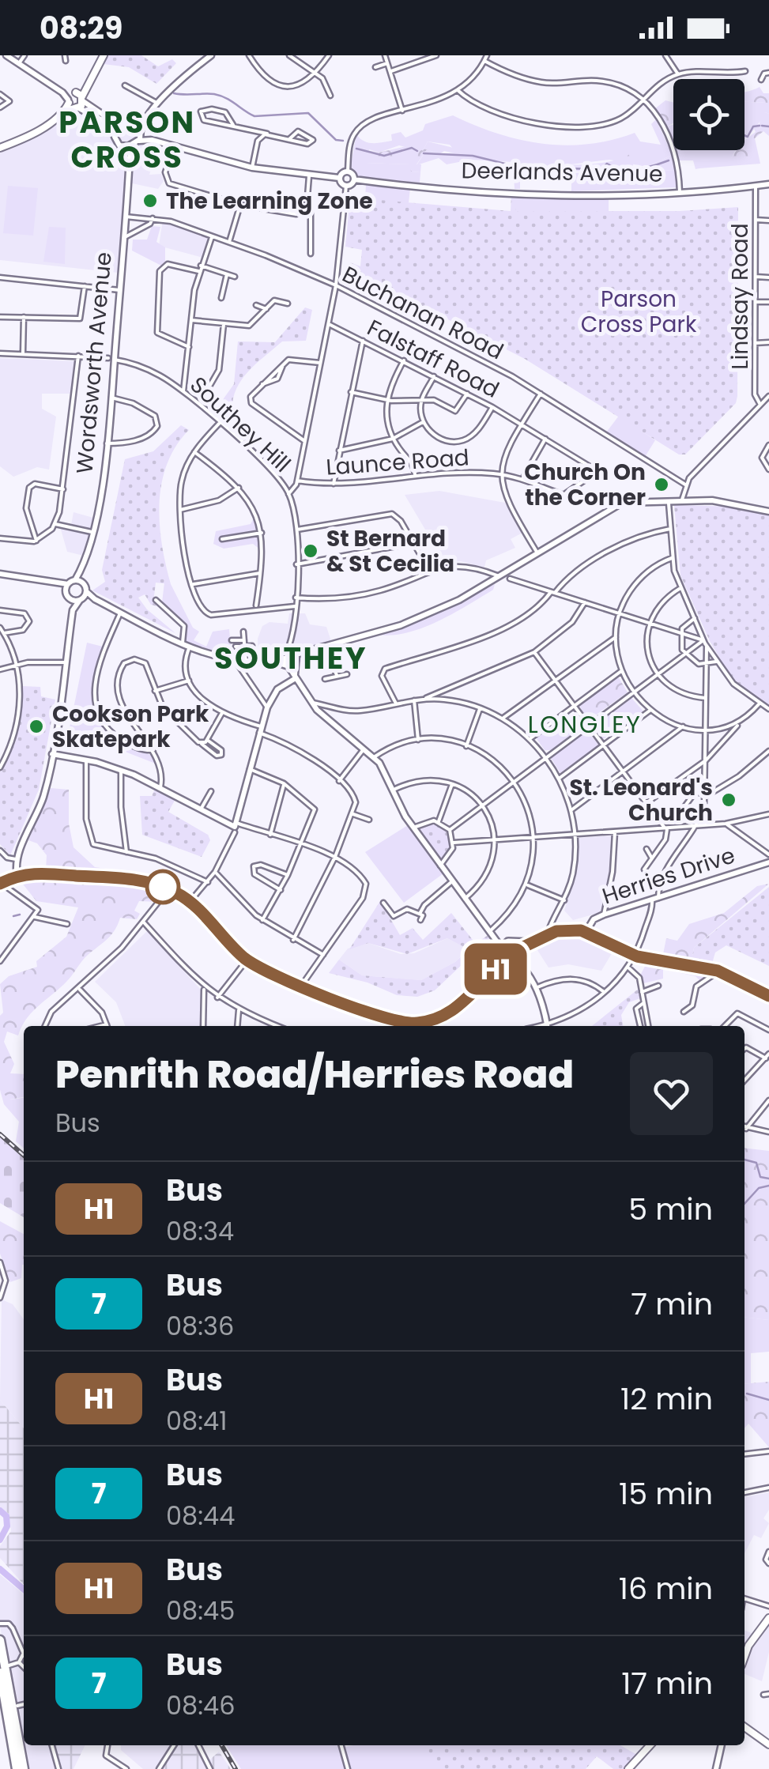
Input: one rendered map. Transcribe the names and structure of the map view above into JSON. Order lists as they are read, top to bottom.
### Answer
{
  "streets": {
    "street": [
      "Deerlands Avenue",
      "Lindsay Road",
      "Buchanan Road",
      "Falstaff Road",
      "Wordsworth Avenue",
      "Southey Hill",
      "Launce Road",
      "Herries Drive"
    ]
  },
  "crossings": [
    ["Deerlands Avenue", "Lindsay Road"],
    ["Buchanan Road", "Wordsworth Avenue"],
    ["Wordsworth Avenue", "Southey Hill"]
  ],
  "districts": ["PARSON CROSS", "SOUTHEY", "LONGLEY"],
  "parks": ["Parson Cross Park"],
  "places": [
    "The Learning Zone",
    "Church On the Corner",
    "St Bernard & St Cecilia",
    "Cookson Park Skatepark",
    "St. Leonard's Church"
  ],
  "lines": ["bus line H1"],
  "page": {
    "status": "08:29",
    "on_map": "H1",
    "heading": ["Penrith Road/Herries Road", "Bus"],
    "list": [
      {
        "mark": "H1",
        "name": "Bus",
        "note": "08:34",
        "value": "5 min"
      },
      {
        "mark": "7",
        "name": "Bus",
        "note": "08:36",
        "value": "7 min"
      },
      {
        "mark": "H1",
        "name": "Bus",
        "note": "08:41",
        "value": "12 min"
      },
      {
        "mark": "7",
        "name": "Bus",
        "note": "08:44",
        "value": "15 min"
      },
      {
        "mark": "H1",
        "name": "Bus",
        "note": "08:45",
        "value": "16 min"
      },
      {
        "mark": "7",
        "name": "Bus",
        "note": "08:46",
        "value": "17 min"
      }
    ]
  }
}
